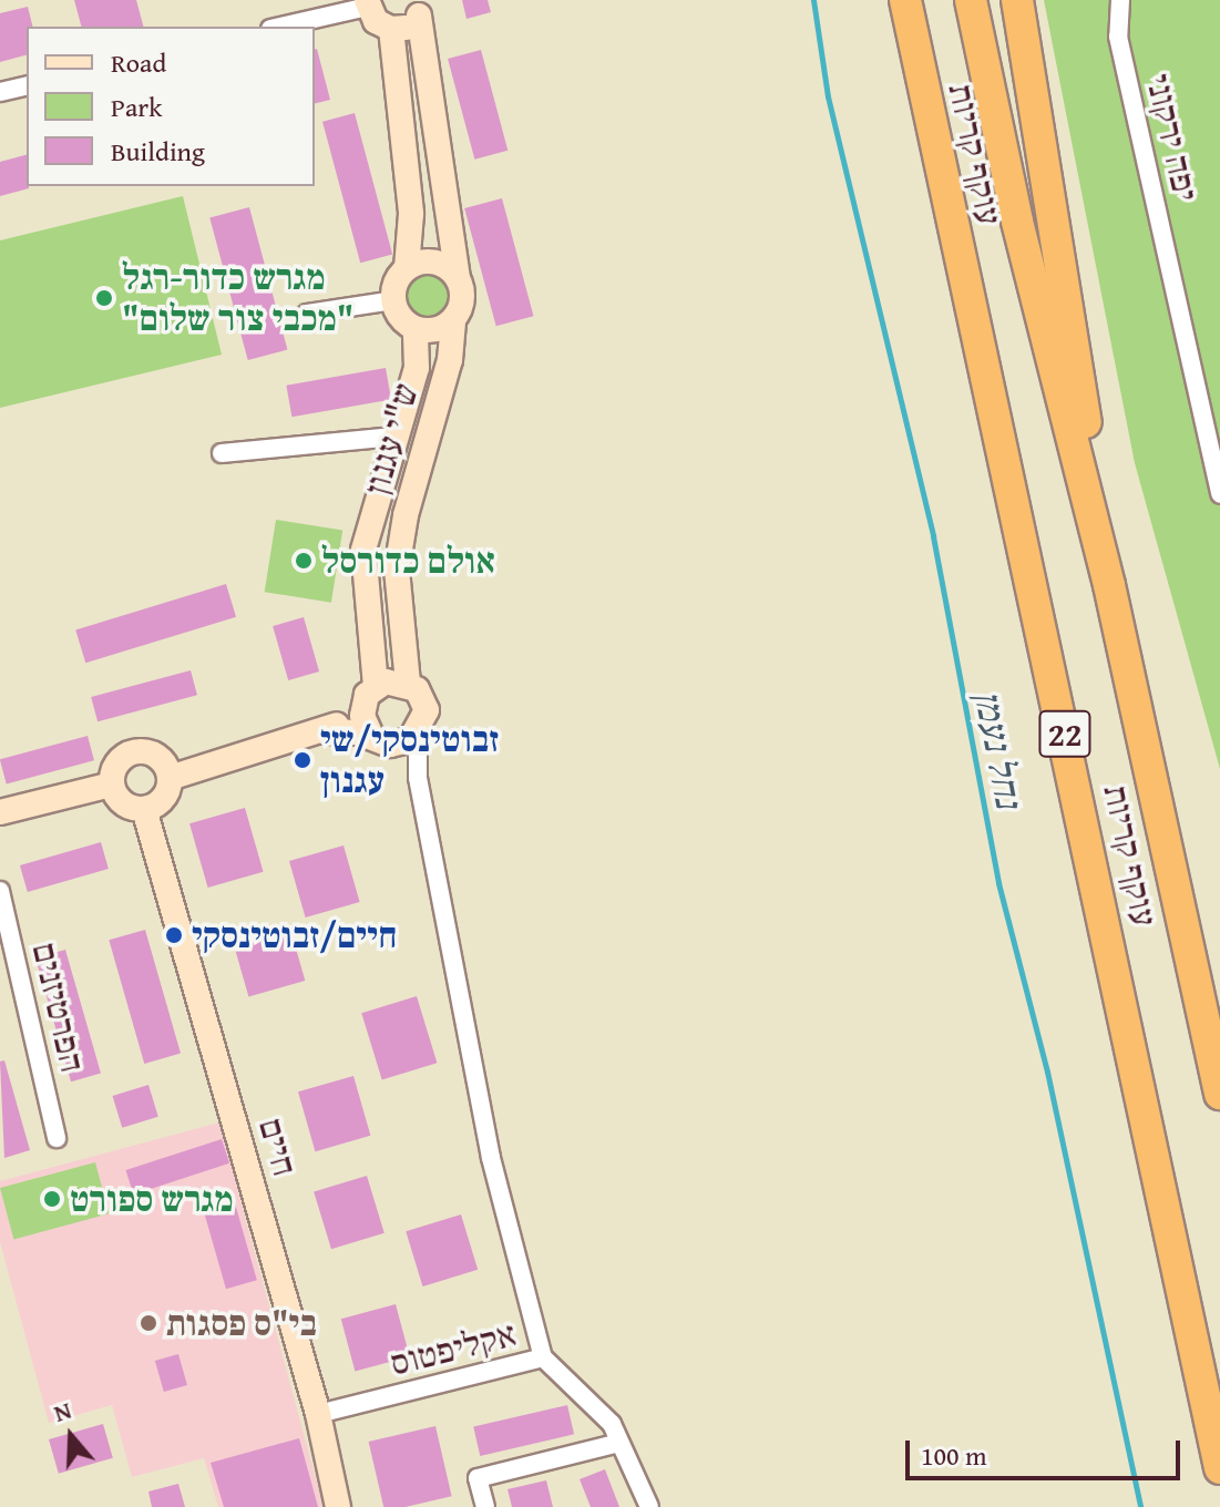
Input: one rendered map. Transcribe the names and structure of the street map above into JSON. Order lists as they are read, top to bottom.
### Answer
{
  "streets": {
    "highway": ["עוקף קריות", "22"],
    "street": [
      "יפה ירקוני",
      "ש\"י עגנון",
      "הפרטיזנים",
      "חיים",
      "אקליפטוס"
    ]
  },
  "crossings": [
    ["חיים", "אקליפטוס"]
  ],
  "water": ["נחל נעמן"],
  "places": [
    "מגרש כדור-רגל \"מכבי צור שלום\"",
    "אולם כדורסל",
    "זבוטינסקי/שי עגנון",
    "חיים/זבוטינסקי",
    "מגרש ספורט",
    "בי\"ס פסגות"
  ],
  "legend": ["Road", "Park", "Building"],
  "scale_bar": "100 m",
  "north": "top"
}
